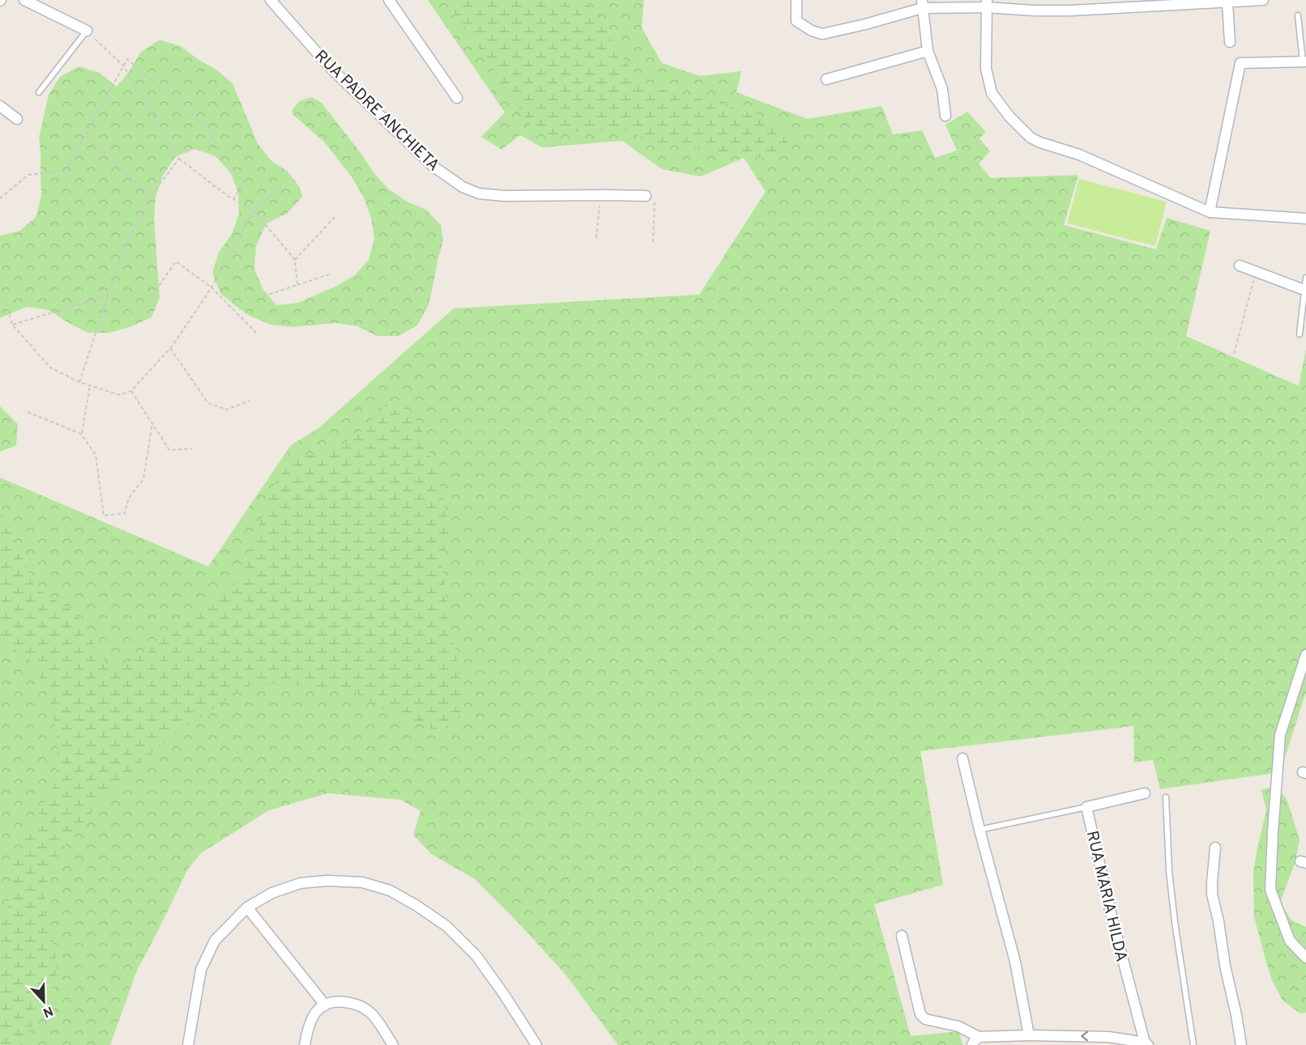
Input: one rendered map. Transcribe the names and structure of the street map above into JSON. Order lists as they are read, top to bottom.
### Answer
{
  "streets": {
    "street": ["RUA PADRE ANCHIETA", "RUA MARIA HILDA"]
  },
  "north": "bottom"
}
